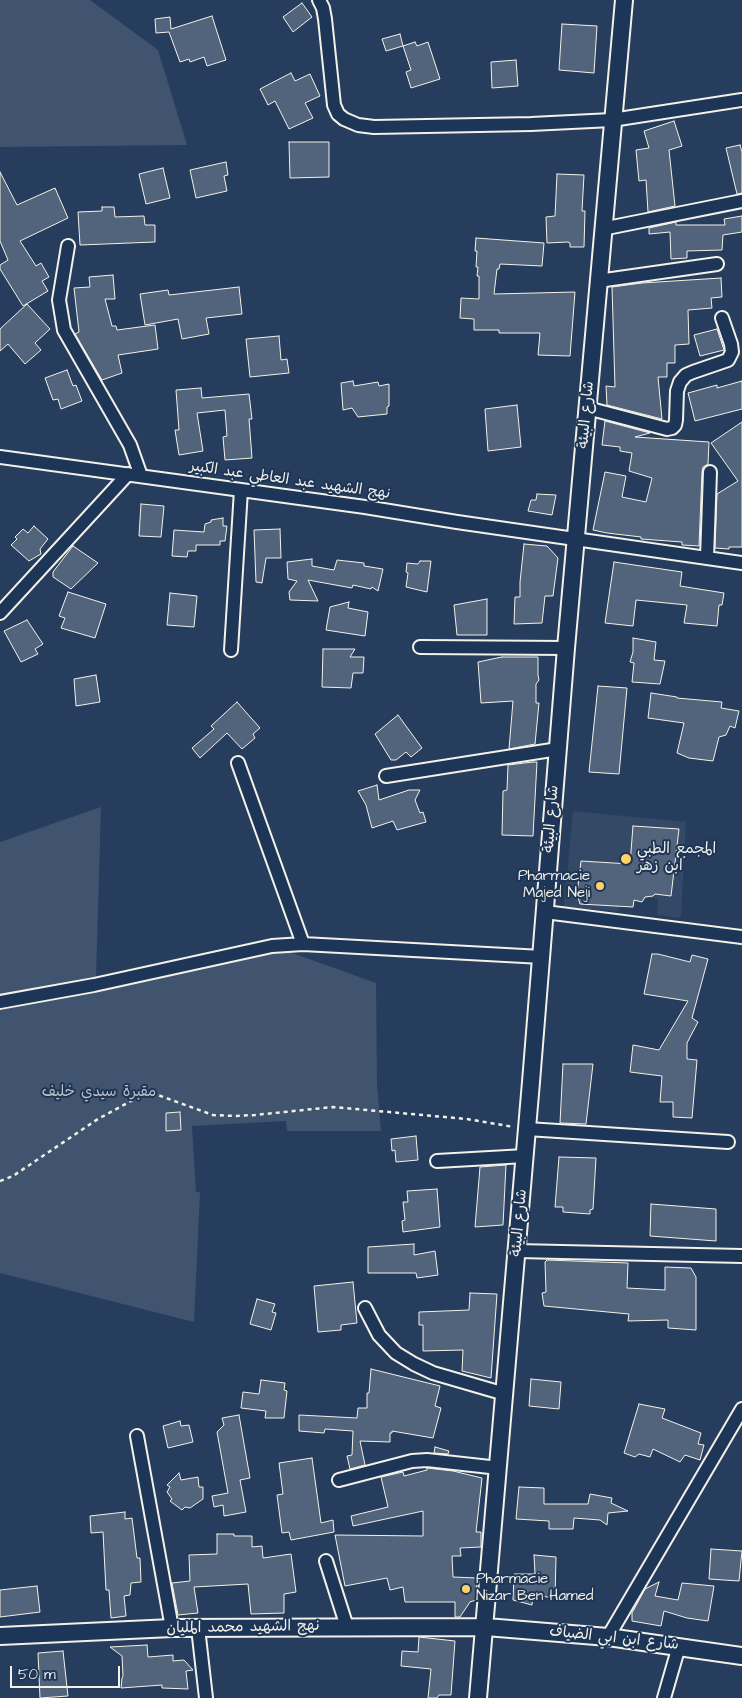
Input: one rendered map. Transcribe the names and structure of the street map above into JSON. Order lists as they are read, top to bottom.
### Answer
{
  "streets": {
    "street": [
      "شارع البيئة",
      "نهج الشهيد عبد العاطي عبد الكبير",
      "نهج الشهيد محمد المليان",
      "شارع ابن ابي الضياف"
    ]
  },
  "crossings": [
    ["شارع البيئة", "نهج الشهيد عبد العاطي عبد الكبير"],
    ["شارع البيئة", "نهج الشهيد محمد المليان"],
    ["شارع البيئة", "شارع ابن ابي الضياف"],
    ["نهج الشهيد محمد المليان", "شارع ابن ابي الضياف"]
  ],
  "parks": ["مقبرة سيدي خليف"],
  "places": ["المجمع الطبي ابن زهر", "Pharmacie Majed Neji", "Pharmacie Nizar Ben Hamed"],
  "scale_bar": "50 m"
}
